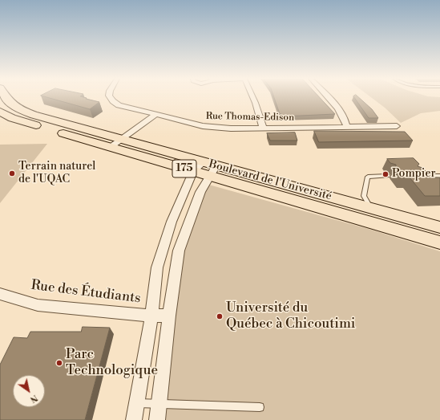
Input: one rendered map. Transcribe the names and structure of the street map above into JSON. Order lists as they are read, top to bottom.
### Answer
{
  "streets": {
    "main road": ["175", "Boulevard de l'Université"],
    "street": ["Rue Thomas-Edison", "Rue des Étudiants"]
  },
  "places": [
    "Terrain naturel de l'UQAC",
    "Pompier",
    "Université du Québec à Chicoutimi",
    "Parc Technologique"
  ],
  "north": "bottom right"
}
